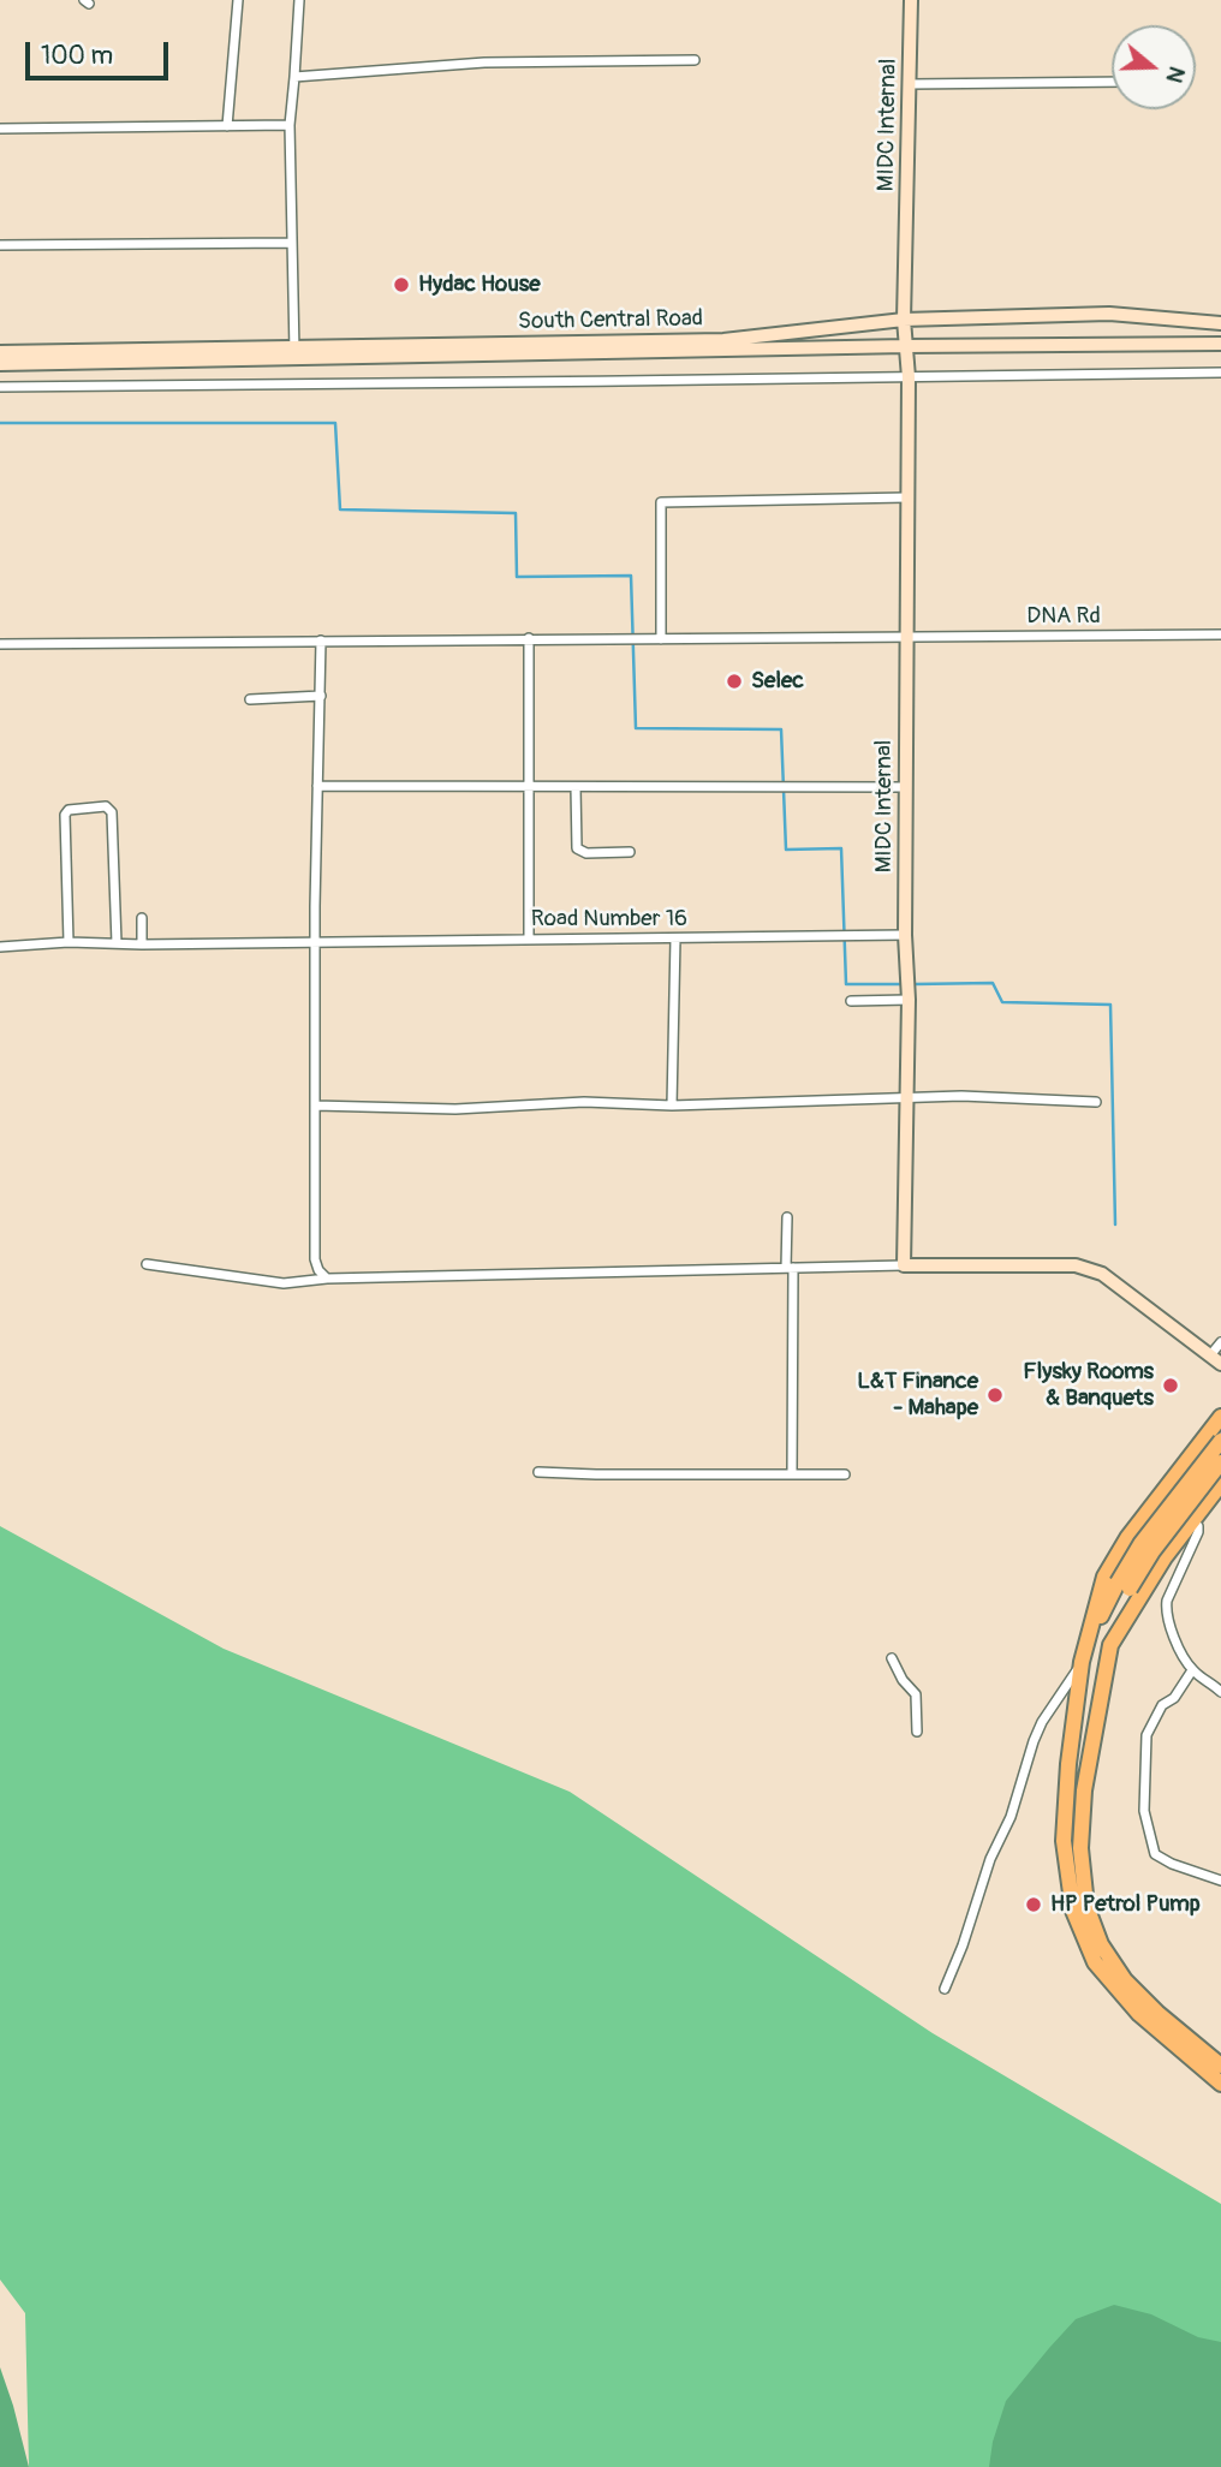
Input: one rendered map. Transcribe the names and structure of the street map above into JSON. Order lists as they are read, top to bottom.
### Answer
{
  "streets": {
    "main road": ["MIDC Internal", "South Central Road"],
    "street": ["DNA Rd", "Road Number 16"]
  },
  "crossings": [
    ["MIDC Internal", "South Central Road"],
    ["MIDC Internal", "DNA Rd"],
    ["MIDC Internal", "Road Number 16"]
  ],
  "places": [
    "Hydac House",
    "Selec",
    "Flysky Rooms & Banquets",
    "L&T Finance - Mahape",
    "HP Petrol Pump"
  ],
  "scale_bar": "100 m",
  "north": "right"
}
